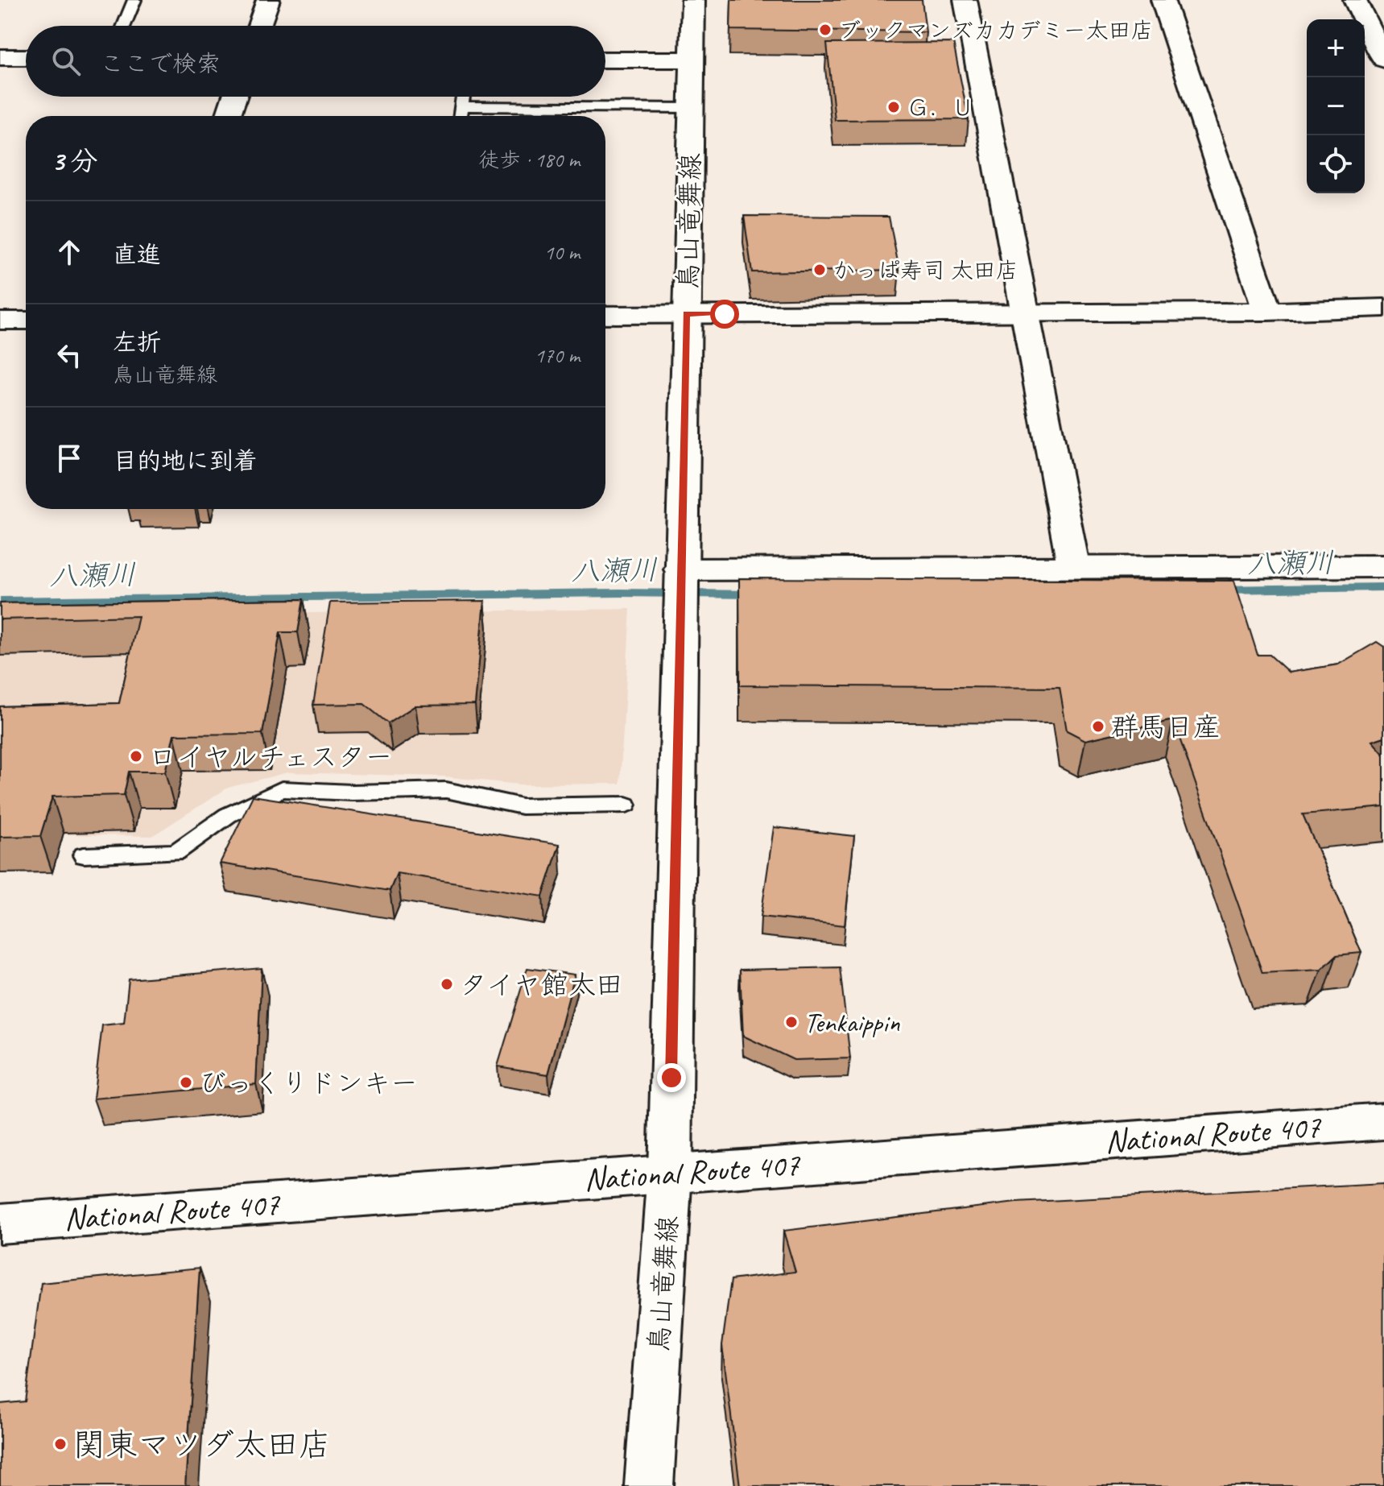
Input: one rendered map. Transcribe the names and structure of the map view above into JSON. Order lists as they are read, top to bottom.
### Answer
{
  "streets": {
    "main road": ["鳥山竜舞線", "National Route 407"]
  },
  "crossings": [
    ["鳥山竜舞線", "National Route 407"]
  ],
  "water": ["八瀬川"],
  "places": [
    "ブックマンズカカデミー太田店",
    "Ｇ．Ｕ",
    "かっぱ寿司 太田店",
    "群馬日産",
    "ロイヤルチェスター",
    "タイヤ館太田",
    "Tenkaippin",
    "びっくりドンキー",
    "関東マツダ太田店"
  ],
  "page": {
    "map_buttons": ["+", "−"],
    "search": "ここで検索",
    "heading": ["3 分", "徒歩 · 180 m"],
    "list": [
      ["直進", "10 m"],
      ["左折", "鳥山竜舞線", "170 m"],
      "目的地に到着"
    ]
  }
}
